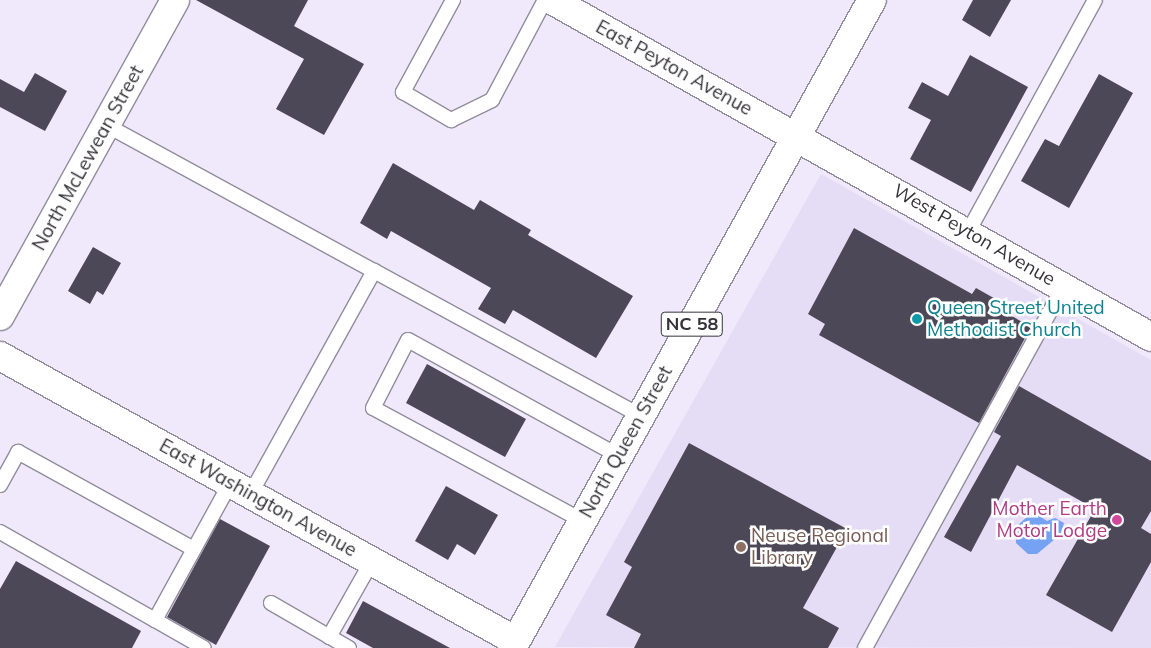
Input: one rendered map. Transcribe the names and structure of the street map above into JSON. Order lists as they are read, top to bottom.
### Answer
{
  "streets": {
    "street": [
      "East Peyton Avenue",
      "North McLewean Street",
      "West Peyton Avenue",
      "NC 58",
      "North Queen Street",
      "East Washington Avenue"
    ]
  },
  "crossings": [
    ["East Peyton Avenue", "West Peyton Avenue"],
    ["East Peyton Avenue", "North Queen Street"],
    ["West Peyton Avenue", "North Queen Street"],
    ["North Queen Street", "East Washington Avenue"]
  ],
  "places": ["Queen Street United Methodist Church", "Mother Earth Motor Lodge", "Neuse Regional Library"]
}
